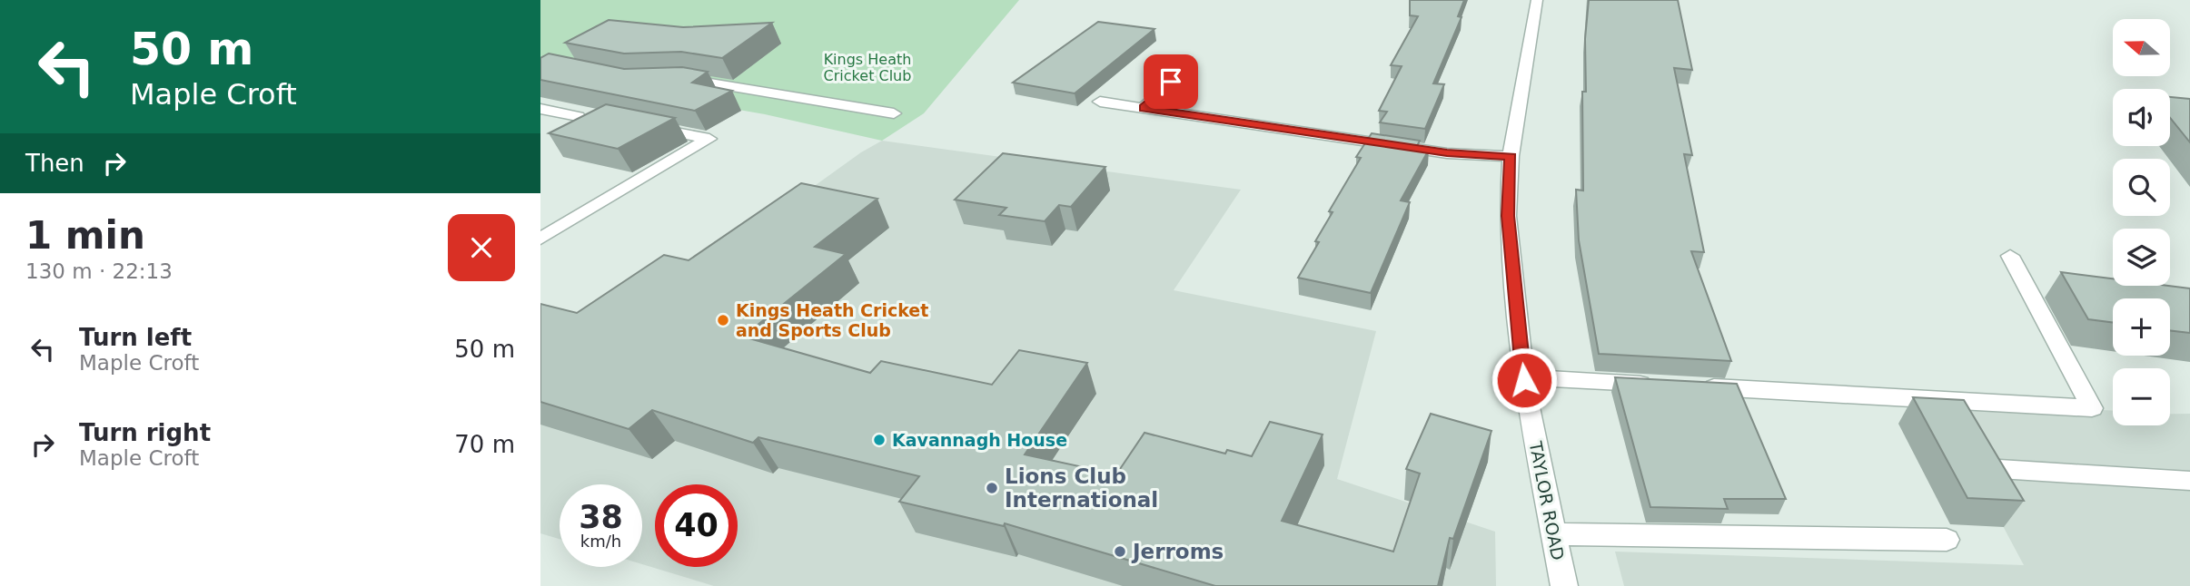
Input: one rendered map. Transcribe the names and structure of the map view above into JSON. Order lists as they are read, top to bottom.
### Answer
{
  "streets": {
    "street": ["TAYLOR ROAD"]
  },
  "parks": ["Kings Heath Cricket Club"],
  "places": [
    "Kings Heath Cricket and Sports Club",
    "Kavannagh House",
    "Lions Club International",
    "Jerroms"
  ],
  "north": "left",
  "page": {
    "turn": ["50 m", "Maple Croft"],
    "map_buttons": ["+", "−"],
    "then": "Then",
    "heading": ["1 min", "130 m · 22:13"],
    "list": [
      {
        "name": "Turn left",
        "note": "Maple Croft",
        "value": "50 m"
      },
      {
        "name": "Turn right",
        "note": "Maple Croft",
        "value": "70 m"
      }
    ],
    "speed": "38 km/h",
    "limit": "40"
  }
}
